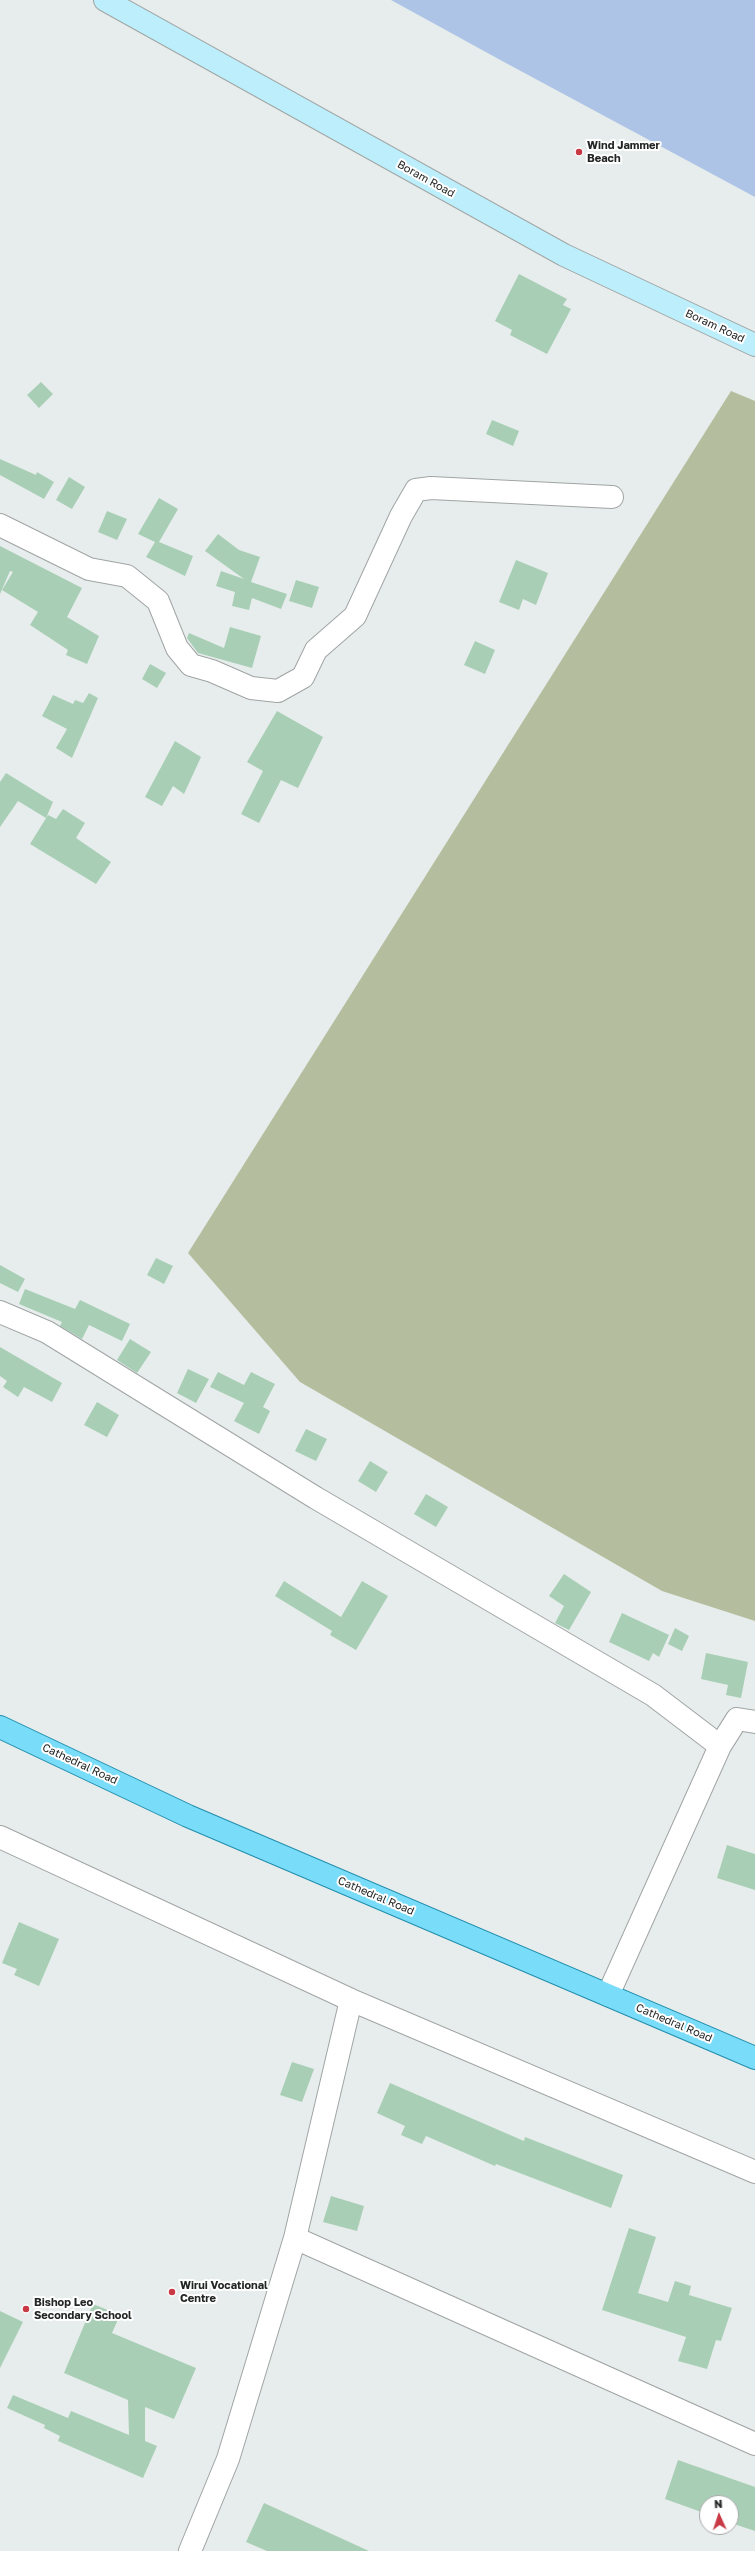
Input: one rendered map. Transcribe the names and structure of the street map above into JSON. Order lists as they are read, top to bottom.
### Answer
{
  "streets": {
    "main road": ["Cathedral Road"],
    "street": ["Boram Road"]
  },
  "places": ["Wind Jammer Beach", "Wirui Vocational Centre", "Bishop Leo Secondary School"],
  "north": "top"
}
